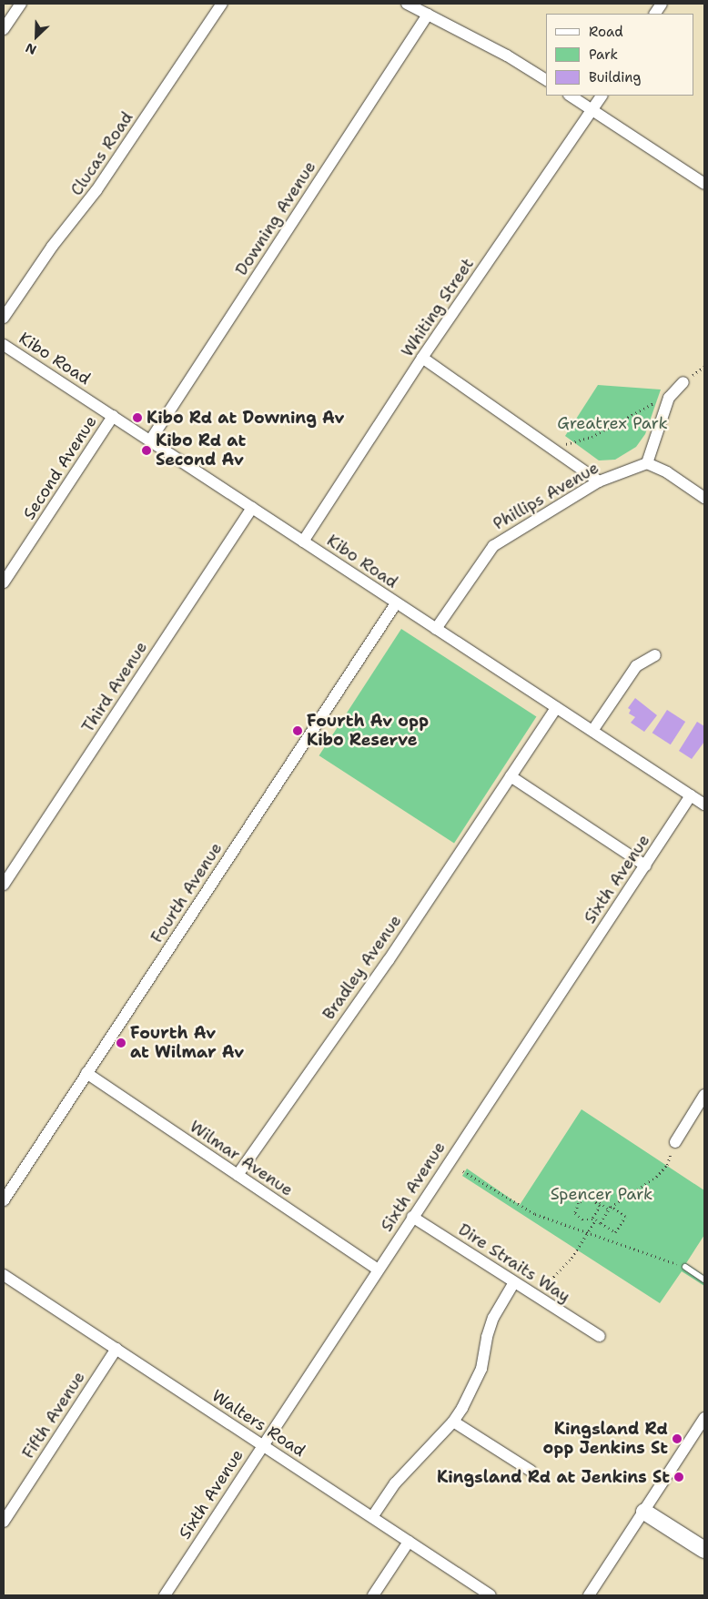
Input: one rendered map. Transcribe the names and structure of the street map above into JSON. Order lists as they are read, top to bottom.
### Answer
{
  "streets": {
    "street": [
      "Clucas Road",
      "Downing Avenue",
      "Whiting Street",
      "Kibo Road",
      "Second Avenue",
      "Phillips Avenue",
      "Third Avenue",
      "Sixth Avenue",
      "Fourth Avenue",
      "Bradley Avenue",
      "Wilmar Avenue",
      "Dire Straits Way",
      "Fifth Avenue",
      "Walters Road"
    ]
  },
  "crossings": [
    ["Downing Avenue", "Kibo Road"],
    ["Whiting Street", "Kibo Road"],
    ["Kibo Road", "Second Avenue"],
    ["Kibo Road", "Phillips Avenue"],
    ["Kibo Road", "Third Avenue"],
    ["Kibo Road", "Sixth Avenue"],
    ["Kibo Road", "Fourth Avenue"],
    ["Kibo Road", "Bradley Avenue"],
    ["Sixth Avenue", "Wilmar Avenue"],
    ["Sixth Avenue", "Dire Straits Way"],
    ["Sixth Avenue", "Walters Road"],
    ["Fourth Avenue", "Wilmar Avenue"],
    ["Bradley Avenue", "Wilmar Avenue"],
    ["Fifth Avenue", "Walters Road"]
  ],
  "parks": ["Greatrex Park", "Spencer Park"],
  "places": [
    "Kibo Rd at Downing Av",
    "Kibo Rd at Second Av",
    "Fourth Av opp Kibo Reserve",
    "Fourth Av at Wilmar Av",
    "Kingsland Rd opp Jenkins St",
    "Kingsland Rd at Jenkins St"
  ],
  "legend": ["Road", "Park", "Building"],
  "north": "bottom left"
}
